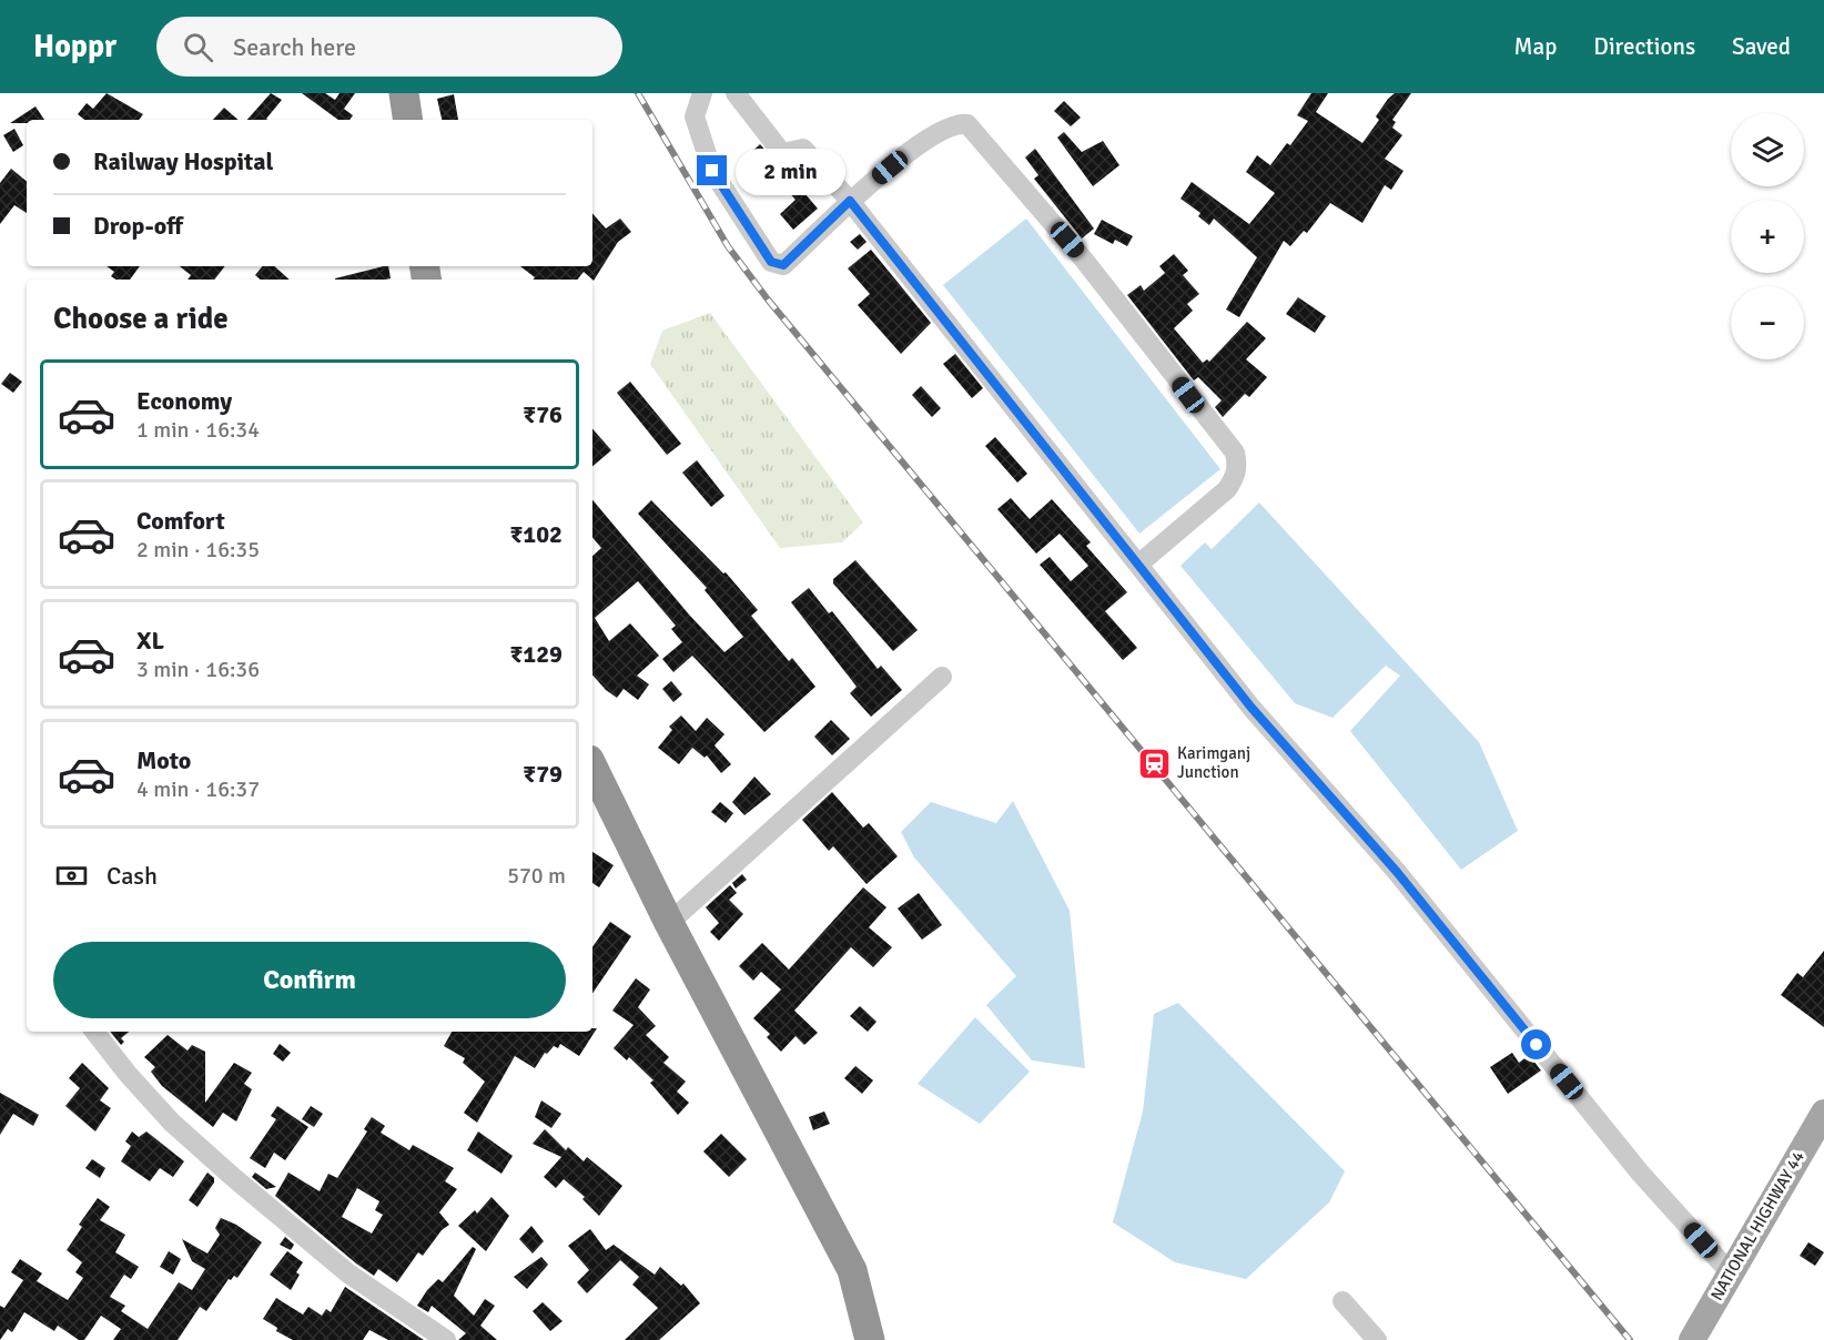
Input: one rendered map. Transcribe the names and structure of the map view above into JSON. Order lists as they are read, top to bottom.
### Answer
{
  "streets": {
    "main road": ["NATIONAL HIGHWAY 44"]
  },
  "places": {
    "station": ["Karimganj Junction"]
  },
  "page": {
    "header": "Hoppr",
    "search": "Search here",
    "nav": ["Map", "Directions", "Saved"],
    "map_buttons": ["+", "−"],
    "banner": ["Railway Hospital", "Drop-off"],
    "bubble": "2 min",
    "heading": "Choose a ride",
    "list": [
      {
        "name": "Economy",
        "note": "1 min · 16:34",
        "value": "₹76"
      },
      {
        "name": "Comfort",
        "note": "2 min · 16:35",
        "value": "₹102"
      },
      {
        "name": "XL",
        "note": "3 min · 16:36",
        "value": "₹129"
      },
      {
        "name": "Moto",
        "note": "4 min · 16:37",
        "value": "₹79"
      }
    ],
    "pay": ["Cash", "570 m"],
    "buttons": "Confirm"
  }
}
